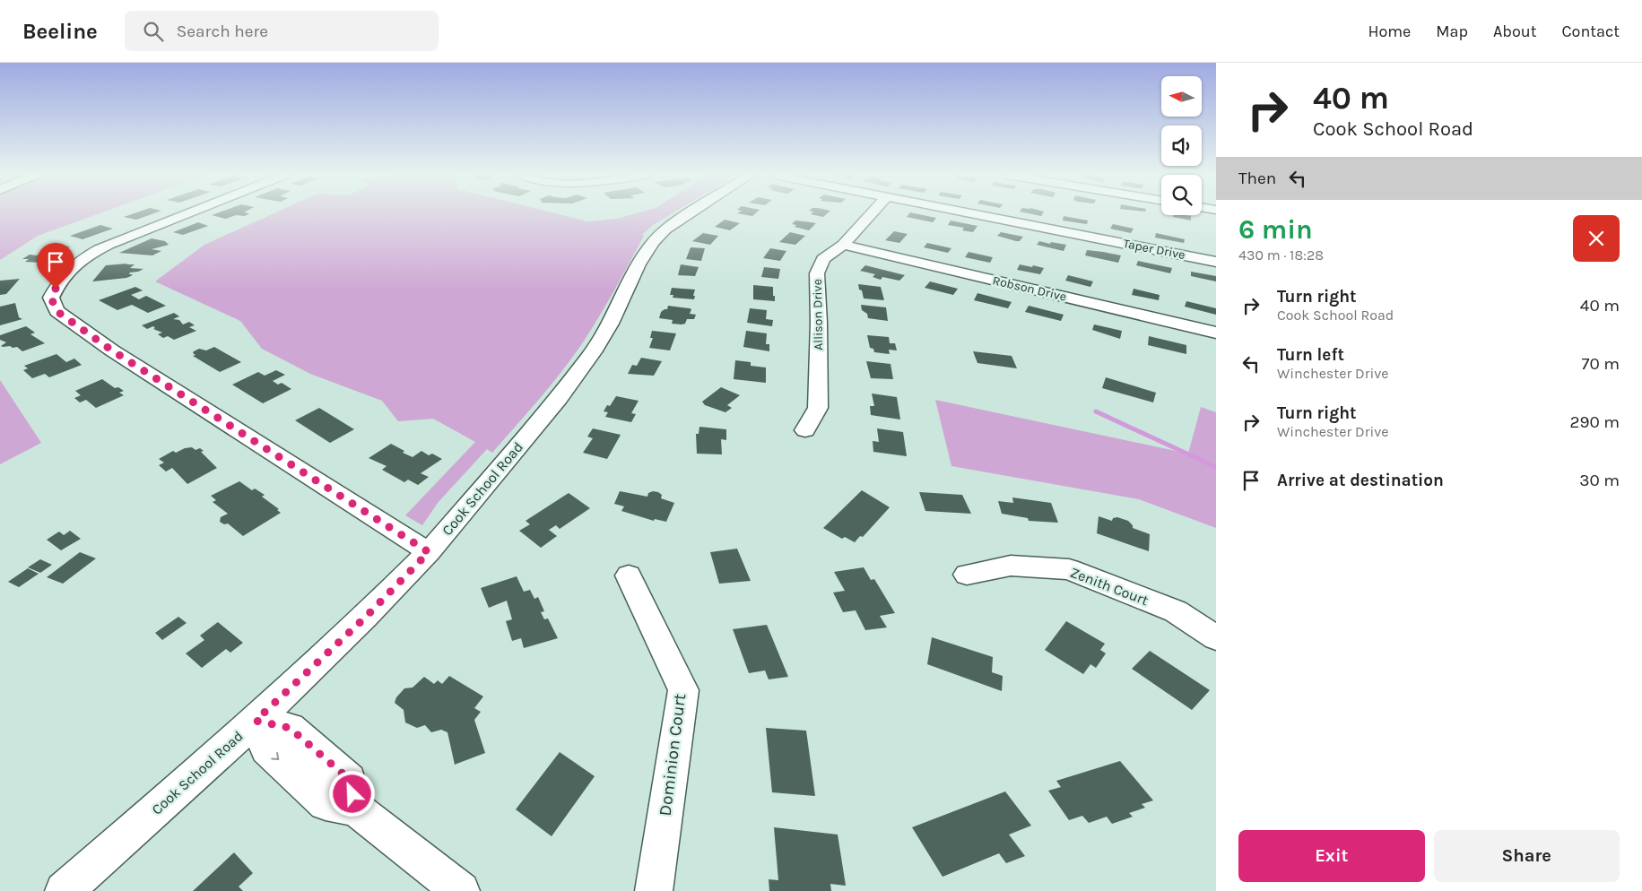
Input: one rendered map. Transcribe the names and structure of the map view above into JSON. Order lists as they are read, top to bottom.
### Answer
{
  "streets": {
    "street": [
      "Taper Drive",
      "Robson Drive",
      "Allison Drive",
      "Cook School Road",
      "Zenith Court",
      "Dominion Court"
    ]
  },
  "crossings": [
    ["Robson Drive", "Allison Drive"]
  ],
  "north": "left",
  "page": {
    "header": "Beeline",
    "search": "Search here",
    "nav": [
      "Home",
      "Map",
      "About",
      "Contact"
    ],
    "turn": ["40 m", "Cook School Road"],
    "then": "Then",
    "heading": ["6 min", "430 m · 18:28"],
    "list": [
      {
        "name": "Turn right",
        "note": "Cook School Road",
        "value": "40 m"
      },
      {
        "name": "Turn left",
        "note": "Winchester Drive",
        "value": "70 m"
      },
      {
        "name": "Turn right",
        "note": "Winchester Drive",
        "value": "290 m"
      },
      {
        "name": "Arrive at destination",
        "value": "30 m"
      }
    ],
    "buttons": ["Exit", "Share"]
  }
}
